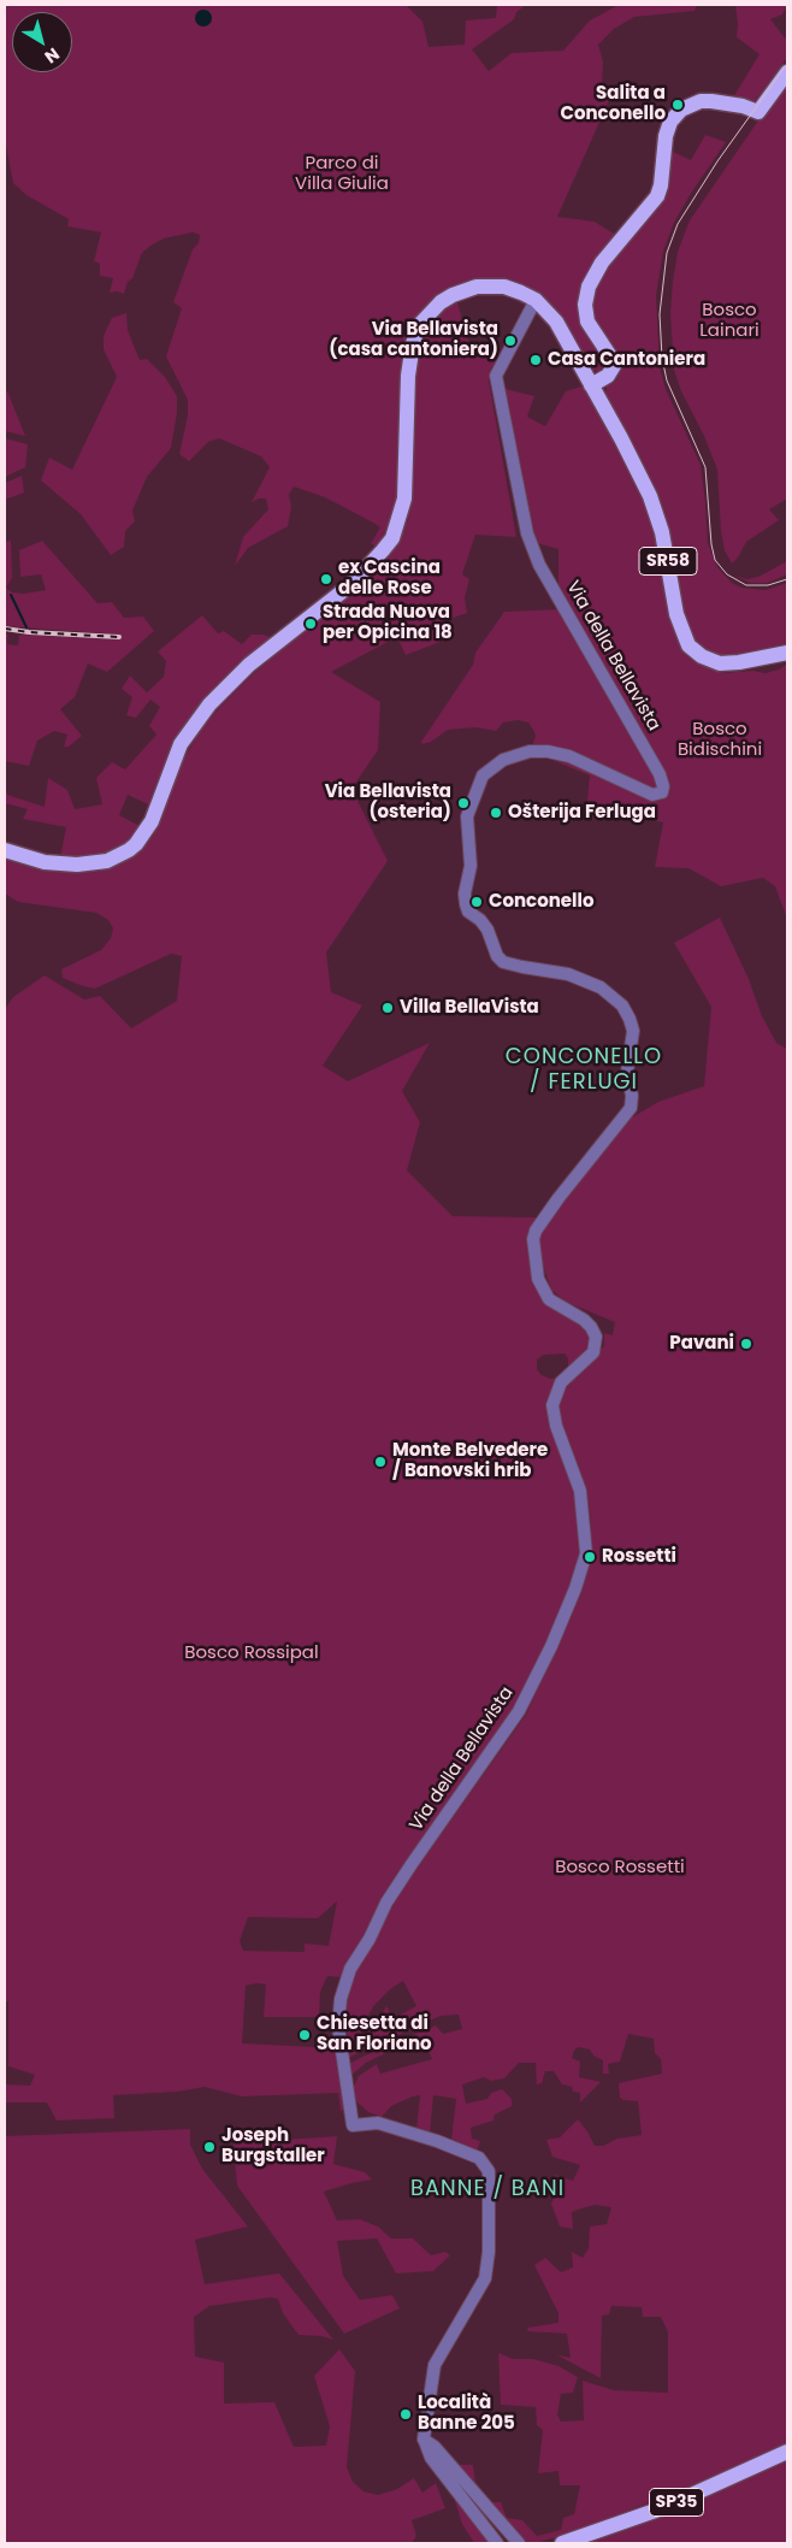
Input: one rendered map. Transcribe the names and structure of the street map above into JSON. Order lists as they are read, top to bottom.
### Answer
{
  "streets": {
    "main road": ["SR58", "SP35"],
    "street": ["Via della Bellavista"]
  },
  "crossings": [
    ["SR58", "Via della Bellavista"]
  ],
  "districts": ["CONCONELLO / FERLUGI", "BANNE / BANI"],
  "parks": [
    "Parco di Villa Giulia",
    "Bosco Lainari",
    "Bosco Bidischini",
    "Bosco Rossipal",
    "Bosco Rossetti"
  ],
  "places": [
    "Salita a Conconello",
    "Via Bellavista (casa cantoniera)",
    "Casa Cantoniera",
    "ex Cascina delle Rose",
    "Strada Nuova per Opicina 18",
    "Via Bellavista (osteria)",
    "Ošterija Ferluga",
    "Conconello",
    "Villa BellaVista",
    "Pavani",
    "Monte Belvedere / Banovski hrib",
    "Rossetti",
    "Chiesetta di San Floriano",
    "Joseph Burgstaller",
    "Località Banne 205"
  ],
  "north": "bottom right"
}
